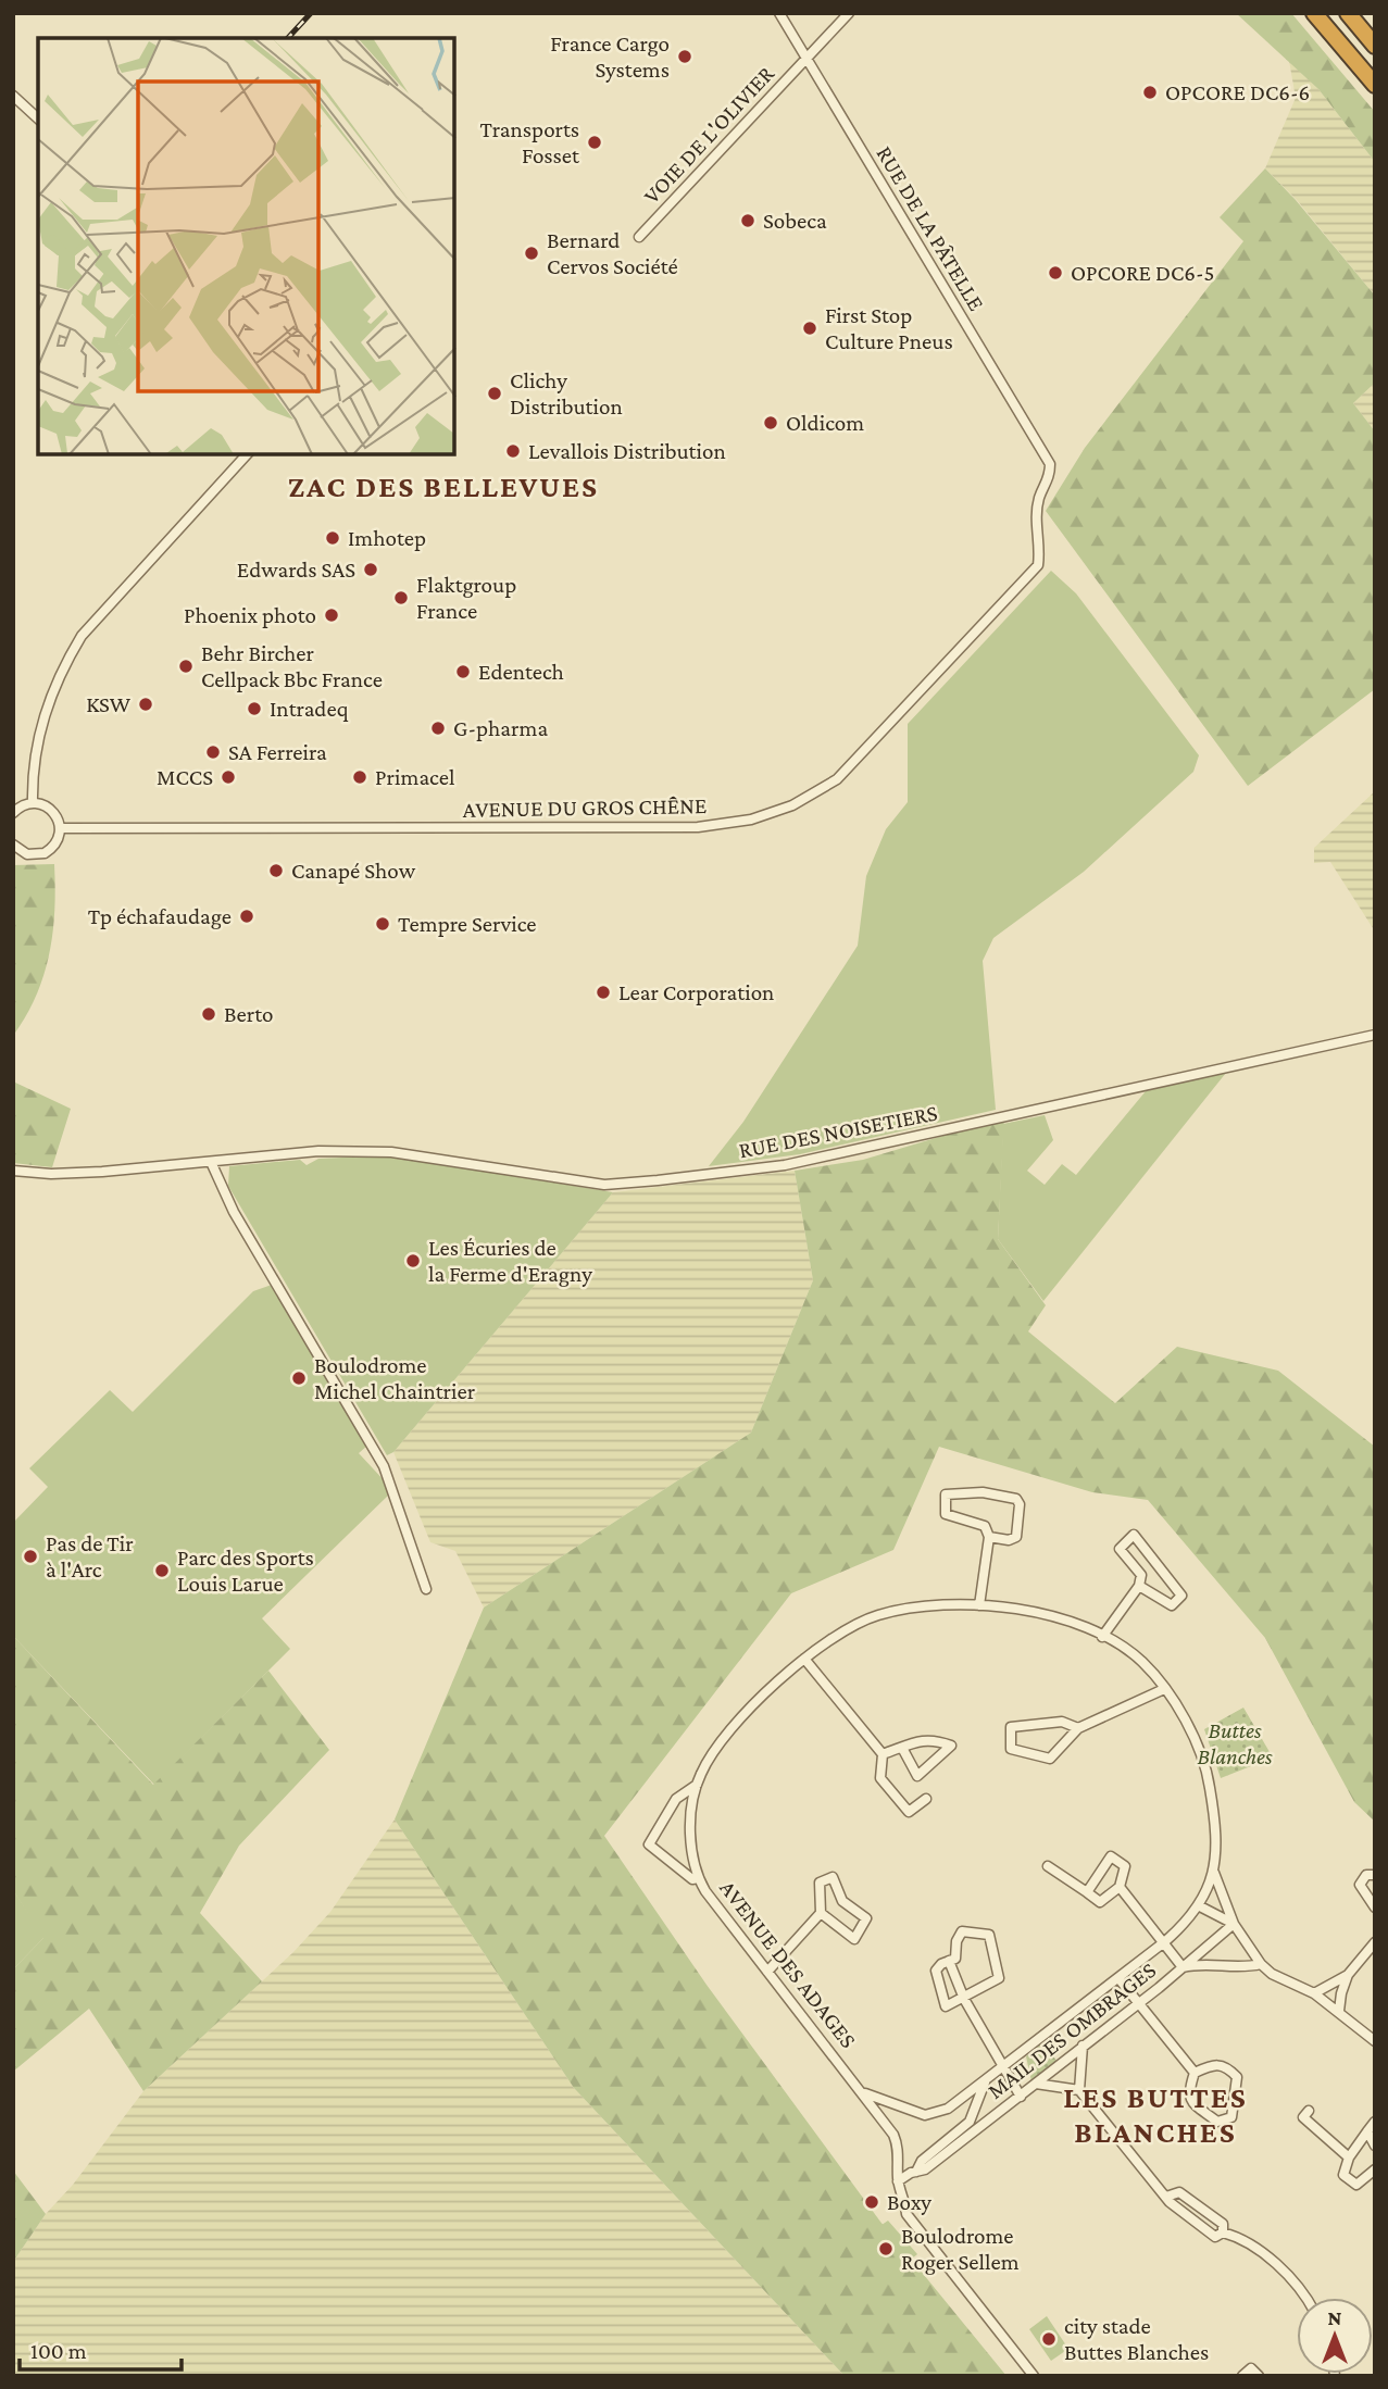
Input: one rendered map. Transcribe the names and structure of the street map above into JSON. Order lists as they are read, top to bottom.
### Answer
{
  "streets": {
    "street": [
      "VOIE DE L'OLIVIER",
      "RUE DE LA PÂTELLE",
      "AVENUE DU GROS CHÊNE",
      "RUE DES NOISETIERS",
      "AVENUE DES ADAGES",
      "MAIL DES OMBRAGES"
    ]
  },
  "crossings": [
    ["VOIE DE L'OLIVIER", "RUE DE LA PÂTELLE"],
    ["RUE DE LA PÂTELLE", "AVENUE DU GROS CHÊNE"],
    ["AVENUE DES ADAGES", "MAIL DES OMBRAGES"]
  ],
  "districts": ["ZAC DES BELLEVUES", "LES BUTTES BLANCHES"],
  "parks": ["Buttes Blanches"],
  "places": [
    "France Cargo Systems",
    "OPCORE DC6-6",
    "Transports Fosset",
    "Sobeca",
    "Bernard Cervos Société",
    "OPCORE DC6-5",
    "First Stop Culture Pneus",
    "Clichy Distribution",
    "Oldicom",
    "Levallois Distribution",
    "Imhotep",
    "Edwards SAS",
    "Flaktgroup France",
    "Phoenix photo",
    "Behr Bircher Cellpack Bbc France",
    "Edentech",
    "KSW",
    "Intradeq",
    "G-pharma",
    "SA Ferreira",
    "MCCS",
    "Primacel",
    "Canapé Show",
    "Tp échafaudage",
    "Tempre Service",
    "Lear Corporation",
    "Berto",
    "Les Écuries de la Ferme d'Eragny",
    "Boulodrome Michel Chaintrier",
    "Pas de Tir à l'Arc",
    "Parc des Sports Louis Larue",
    "Boxy",
    "Boulodrome Roger Sellem",
    "city stade Buttes Blanches"
  ],
  "scale_bar": "100 m",
  "north": "top"
}
